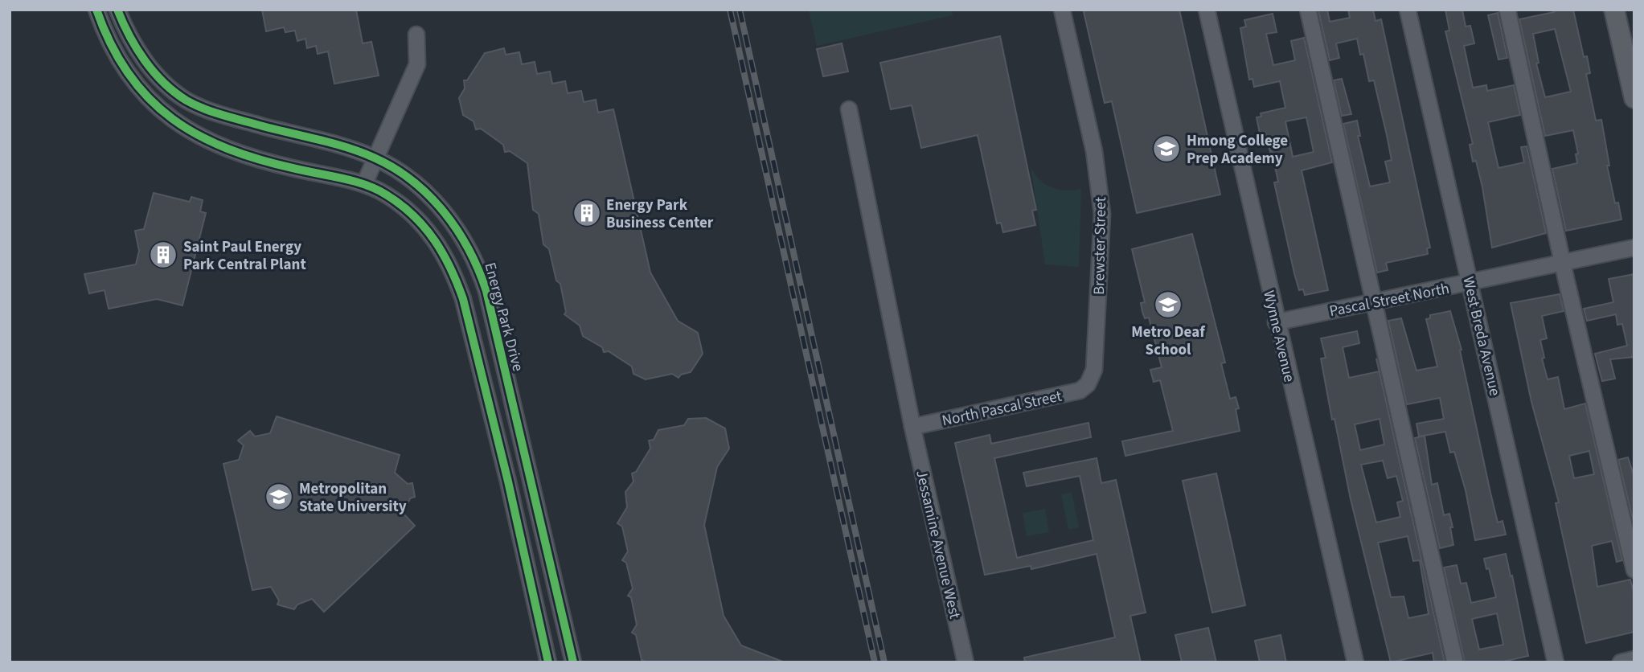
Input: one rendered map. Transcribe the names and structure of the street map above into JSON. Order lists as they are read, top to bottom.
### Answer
{
  "streets": {
    "street": [
      "Brewster Street",
      "Pascal Street North",
      "Energy Park Drive",
      "Wynne Avenue",
      "West Breda Avenue",
      "North Pascal Street",
      "Jessamine Avenue West"
    ]
  },
  "crossings": [
    ["Brewster Street", "North Pascal Street"],
    ["Pascal Street North", "Wynne Avenue"],
    ["Pascal Street North", "West Breda Avenue"],
    ["North Pascal Street", "Jessamine Avenue West"]
  ],
  "places": {
    "school or university": ["Hmong College Prep Academy", "Metro Deaf School", "Metropolitan State University"],
    "building": ["Energy Park Business Center", "Saint Paul Energy Park Central Plant"]
  }
}
